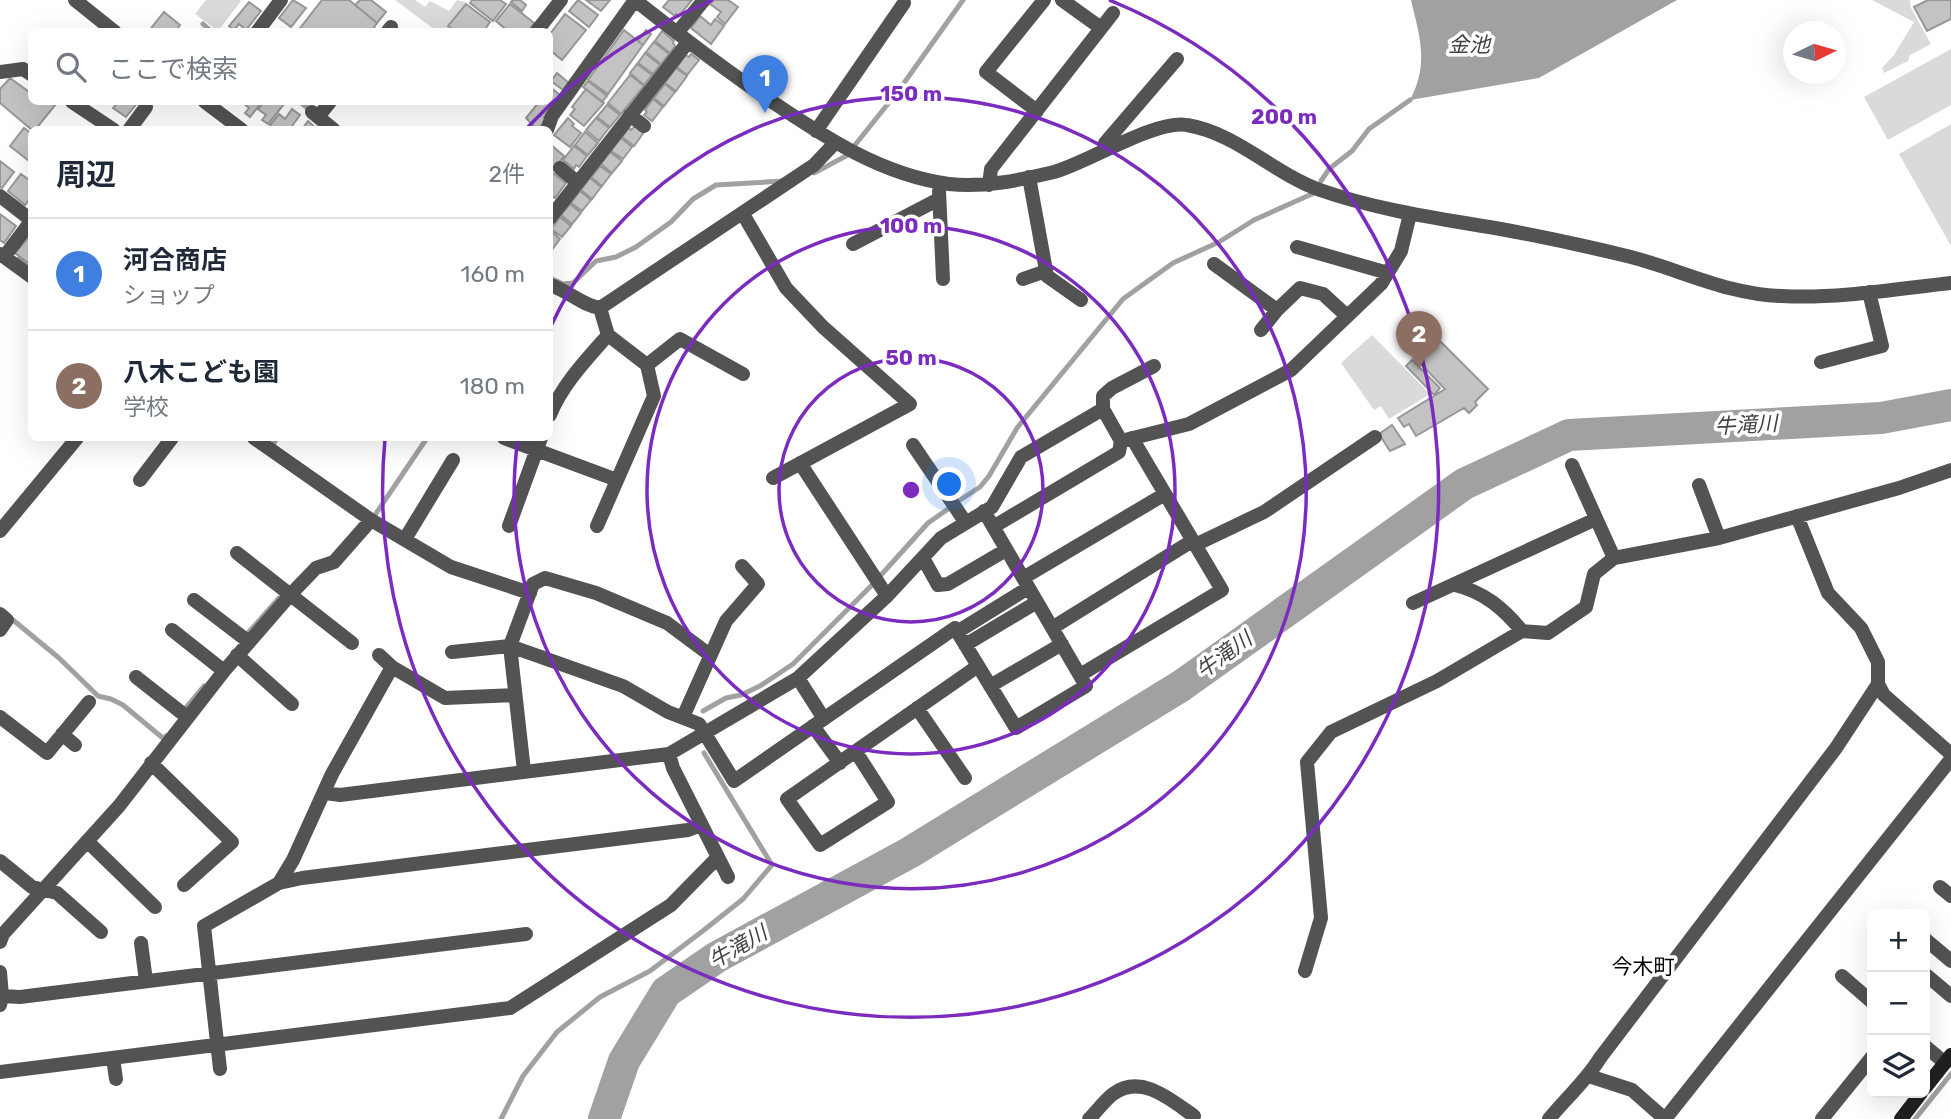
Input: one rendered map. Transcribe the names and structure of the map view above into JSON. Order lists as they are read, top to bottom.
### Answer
{
  "districts": ["今木町"],
  "water": ["金池", "牛滝川"],
  "north": "right",
  "page": {
    "search": "ここで検索",
    "pins": ["1", "2"],
    "heading": ["周辺", "2件"],
    "list": [
      {
        "mark": "1",
        "name": "河合商店",
        "note": "ショップ",
        "value": "160 m"
      },
      {
        "mark": "2",
        "name": "八木こども園",
        "note": "学校",
        "value": "180 m"
      }
    ],
    "map_buttons": ["+", "−"]
  },
  "rings": [
    "150 m",
    "200 m",
    "100 m",
    "50 m"
  ]
}
